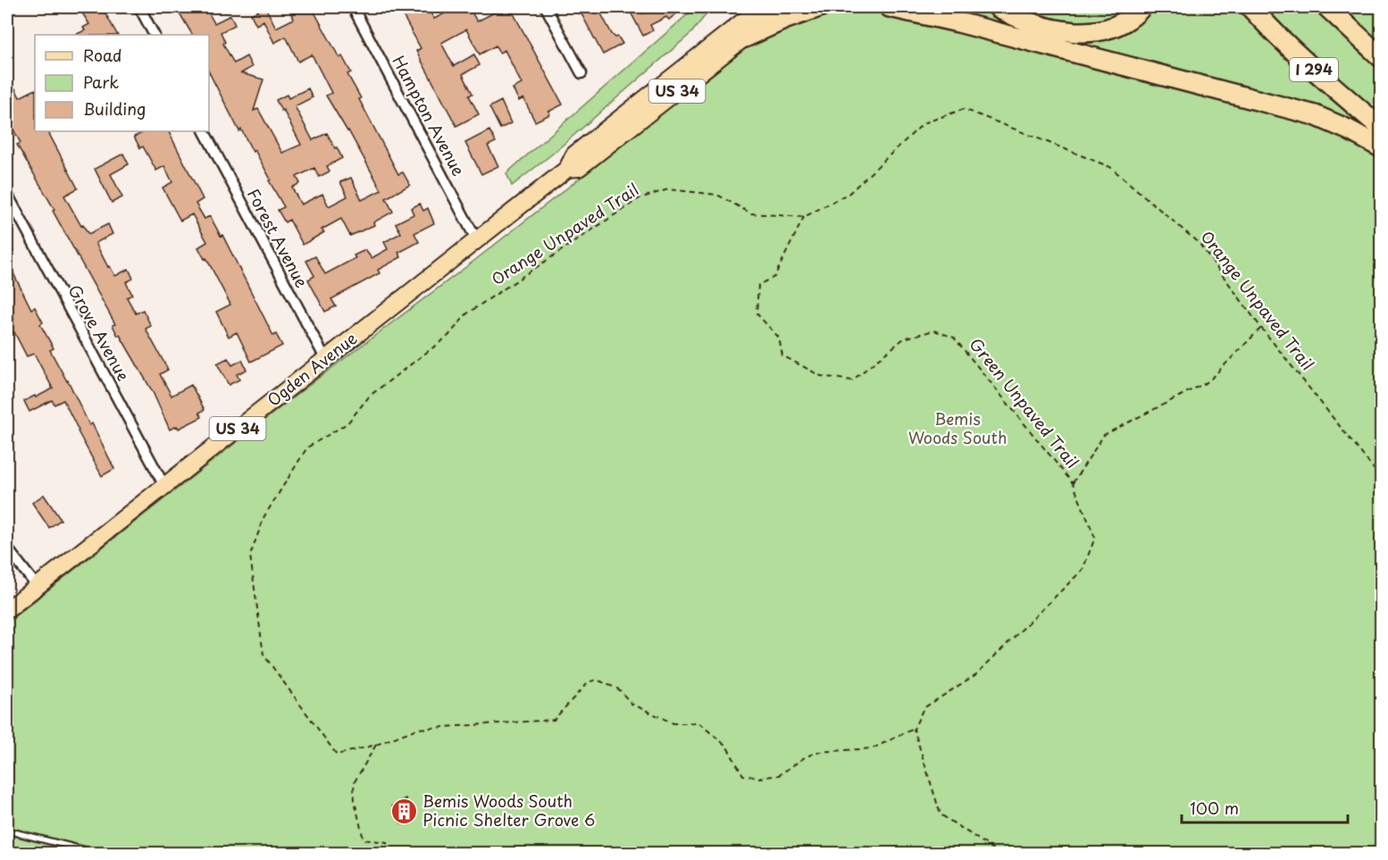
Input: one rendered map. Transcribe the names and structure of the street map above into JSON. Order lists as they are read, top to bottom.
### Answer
{
  "streets": {
    "highway": ["I 294"],
    "main road": ["US 34", "Ogden Avenue"],
    "street": ["Hampton Avenue", "Forest Avenue", "Grove Avenue"],
    "path": ["Orange Unpaved Trail", "Green Unpaved Trail"]
  },
  "crossings": [
    ["Hampton Avenue", "Ogden Avenue"],
    ["Orange Unpaved Trail", "Green Unpaved Trail"],
    ["Forest Avenue", "Ogden Avenue"],
    ["Grove Avenue", "Ogden Avenue"]
  ],
  "parks": ["Bemis Woods South"],
  "places": {
    "building": ["Bemis Woods South Picnic Shelter Grove 6"]
  },
  "legend": ["Road", "Park", "Building"],
  "scale_bar": "100 m"
}
